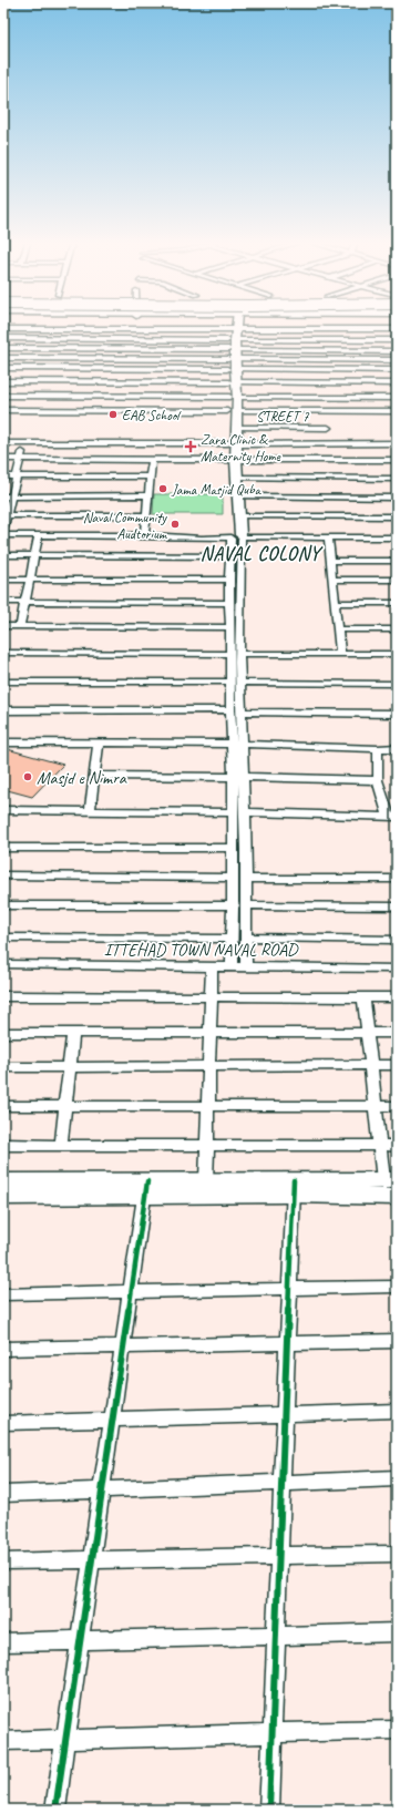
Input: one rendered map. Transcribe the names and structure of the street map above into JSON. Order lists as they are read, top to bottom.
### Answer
{
  "streets": {
    "street": ["STREET 7", "ITTEHAD TOWN NAVAL ROAD"]
  },
  "districts": ["NAVAL COLONY"],
  "places": {
    "other": [
      "EAB School",
      "Jama Masjid Quba",
      "Naval Community Audtorium",
      "Masjd e Nimra"
    ],
    "health": ["Zara Clinic & Maternity Home"]
  }
}
